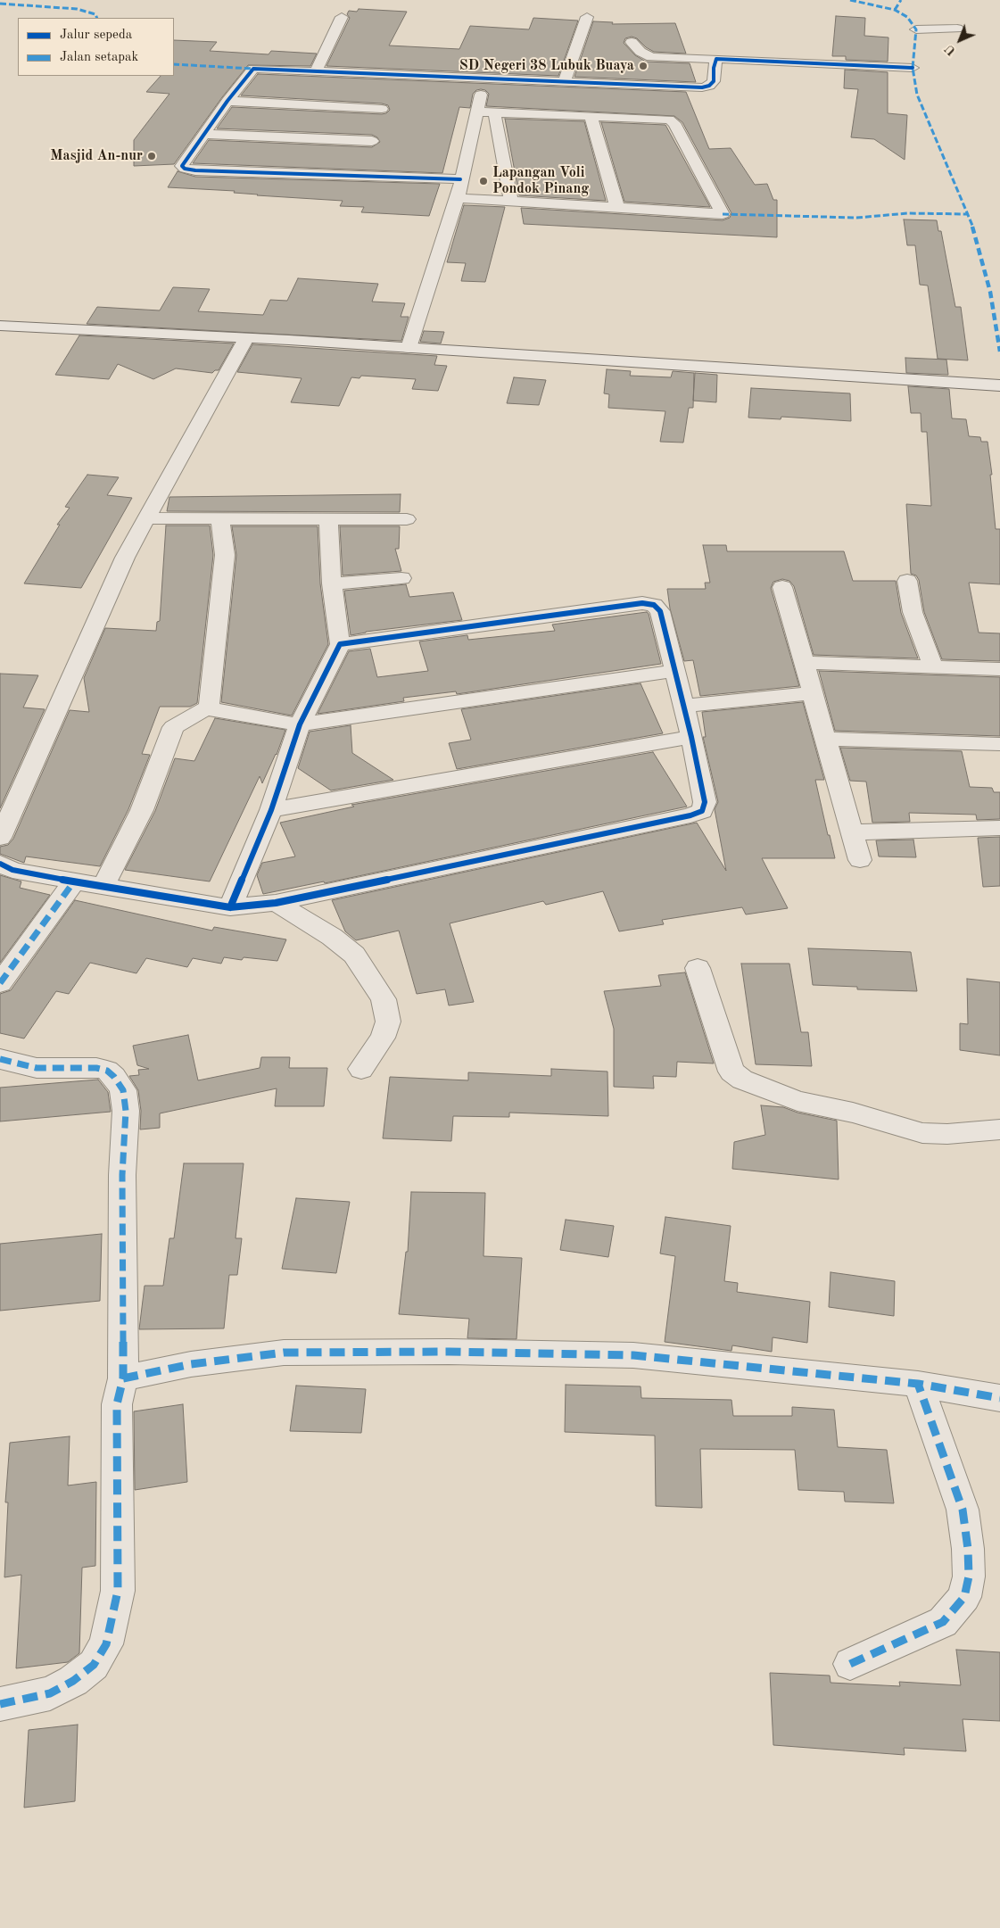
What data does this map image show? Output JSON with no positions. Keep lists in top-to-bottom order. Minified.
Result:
{"places":["SD Negeri 38 Lubuk Buaya","Masjid An-nur","Lapangan Voli Pondok Pinang"],"legend":["Jalur sepeda","Jalan setapak"],"north":"bottom left"}
